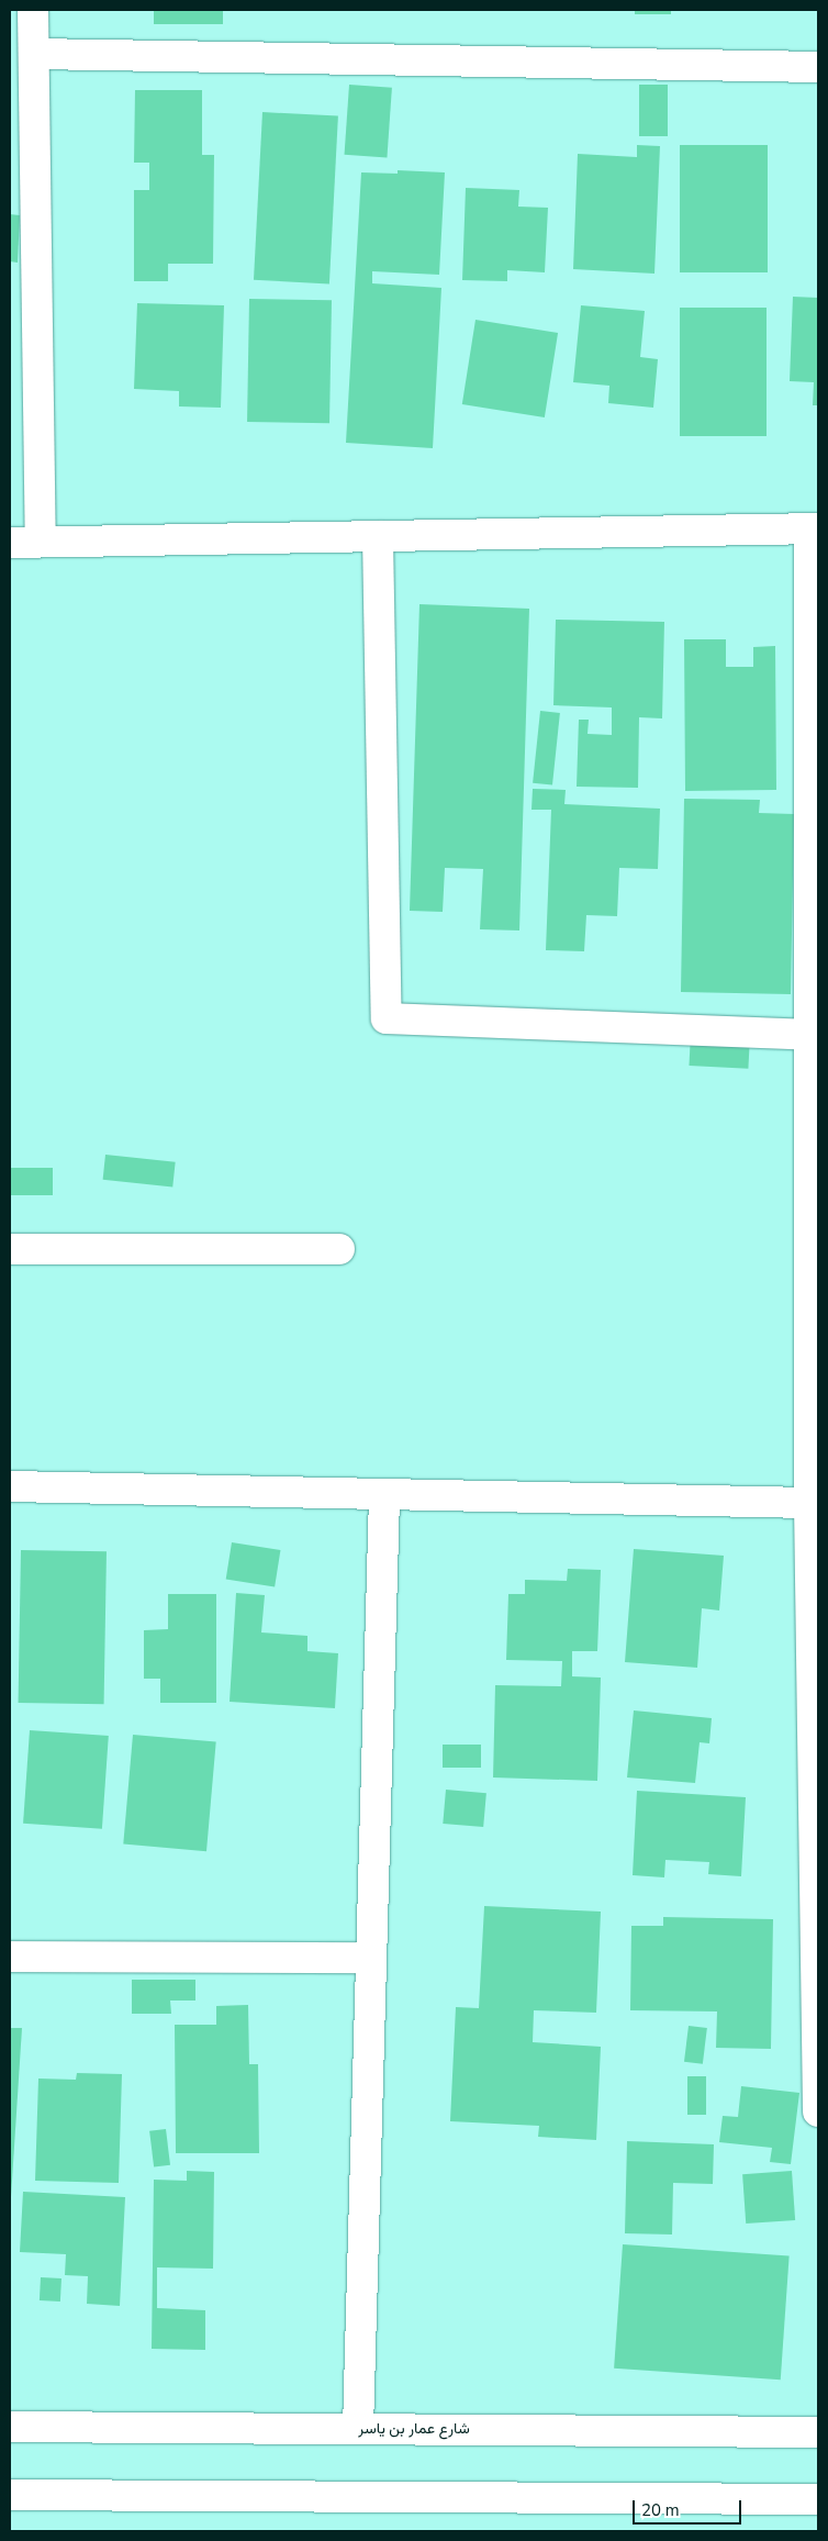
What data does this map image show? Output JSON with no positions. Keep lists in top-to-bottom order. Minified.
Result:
{"streets":{"street":["شارع عمار بن ياسر"]},"scale_bar":"20 m"}
